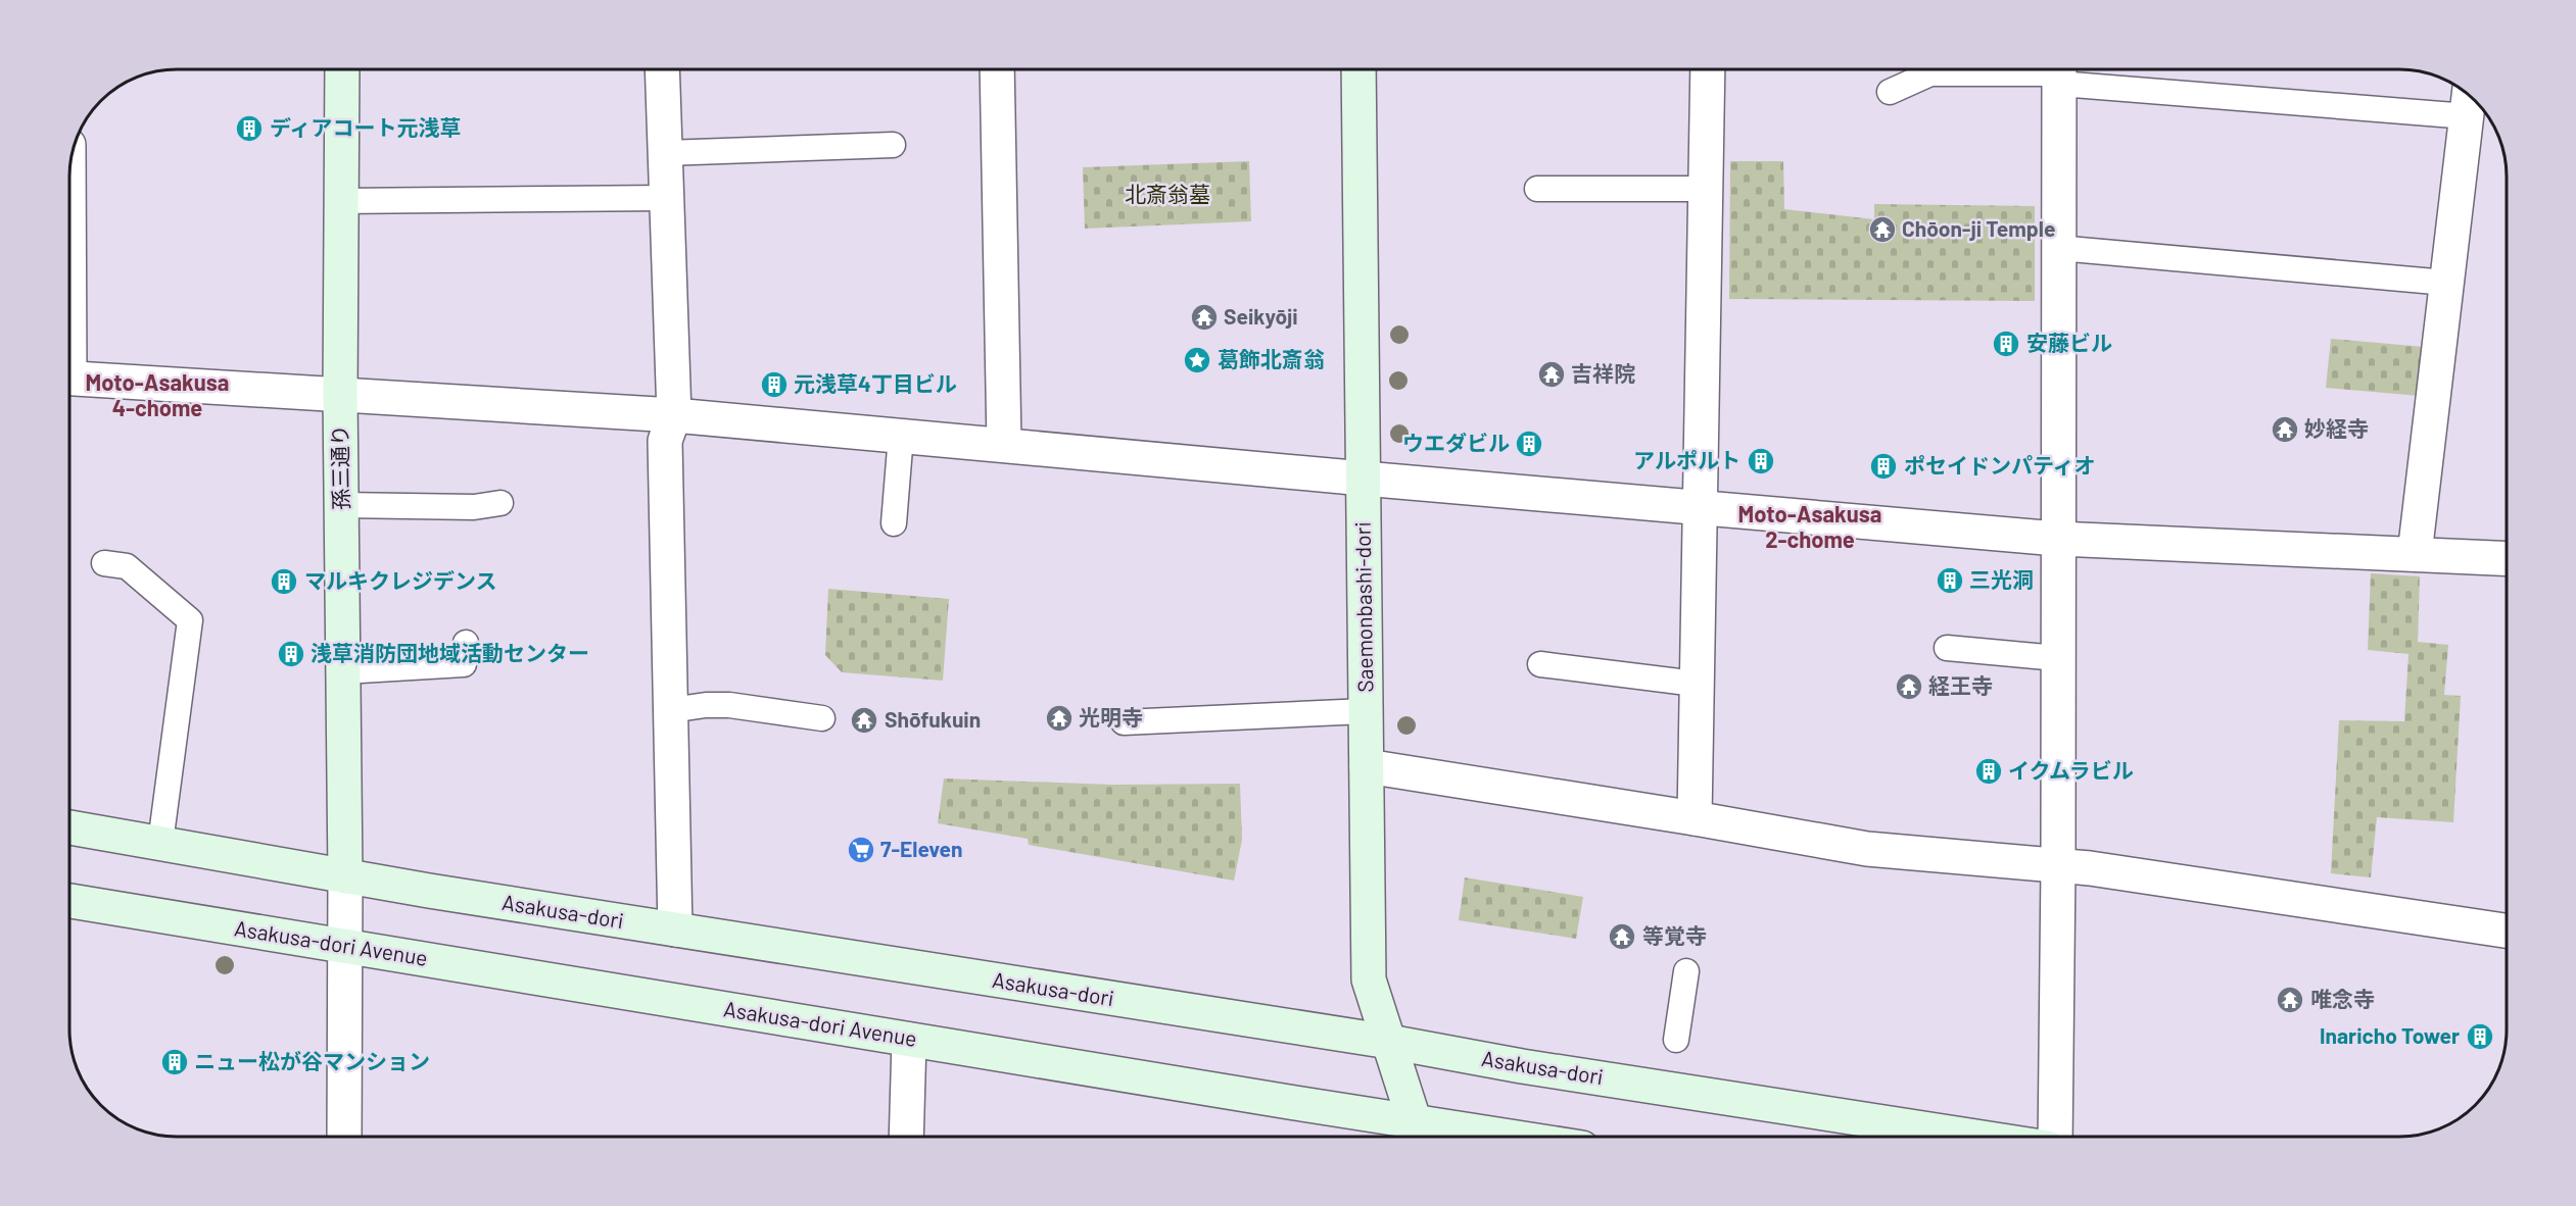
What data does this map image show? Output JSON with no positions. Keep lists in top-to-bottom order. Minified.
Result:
{"streets":{"main road":["孫三通り","Saemonbashi-dori","Asakusa-dori","Asakusa-dori Avenue"]},"crossings":[["孫三通り","Asakusa-dori"],["Saemonbashi-dori","Asakusa-dori"],["Saemonbashi-dori","Asakusa-dori Avenue"]],"districts":["Moto-Asakusa 4-chome","Moto-Asakusa 2-chome"],"parks":["北斎翁墓"],"places":{"building":["ディアコート元浅草","安藤ビル","元浅草4丁目ビル","ウエダビル","アルポルト","ポセイドンパティオ","三光洞","マルキクレジデンス","浅草消防団地域活動センター","イクムラビル","Inaricho Tower","ニュー松が谷マンション"],"temple":["Chōon-ji Temple","Seikyōji","吉祥院","妙経寺","経王寺","光明寺","Shōfukuin","等覚寺","唯念寺"],"place":["葛飾北斎翁"],"supermarket":["7-Eleven"]}}
